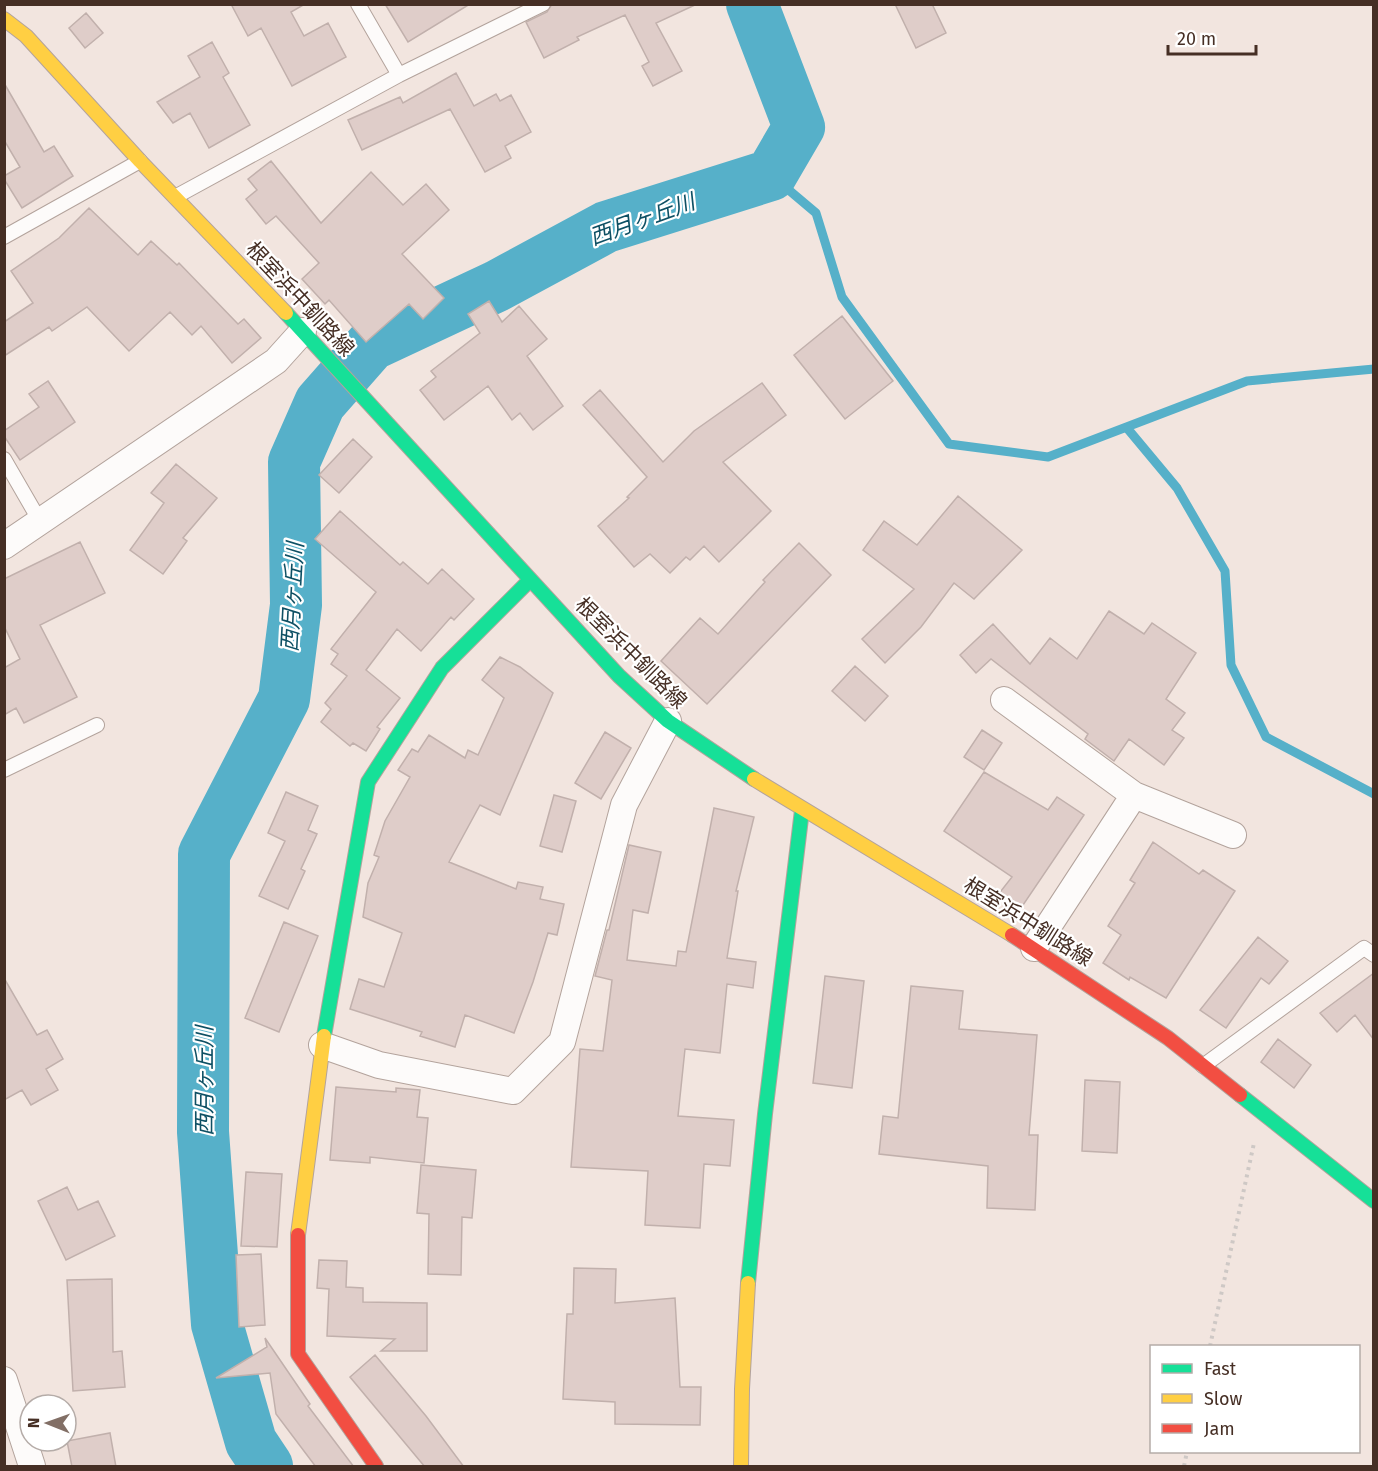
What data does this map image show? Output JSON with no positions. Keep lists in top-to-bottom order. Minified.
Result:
{"streets":{"main road":["根室浜中釧路線"]},"water":["西月ヶ丘川"],"legend":["Fast","Slow","Jam"],"scale_bar":"20 m","north":"left"}
